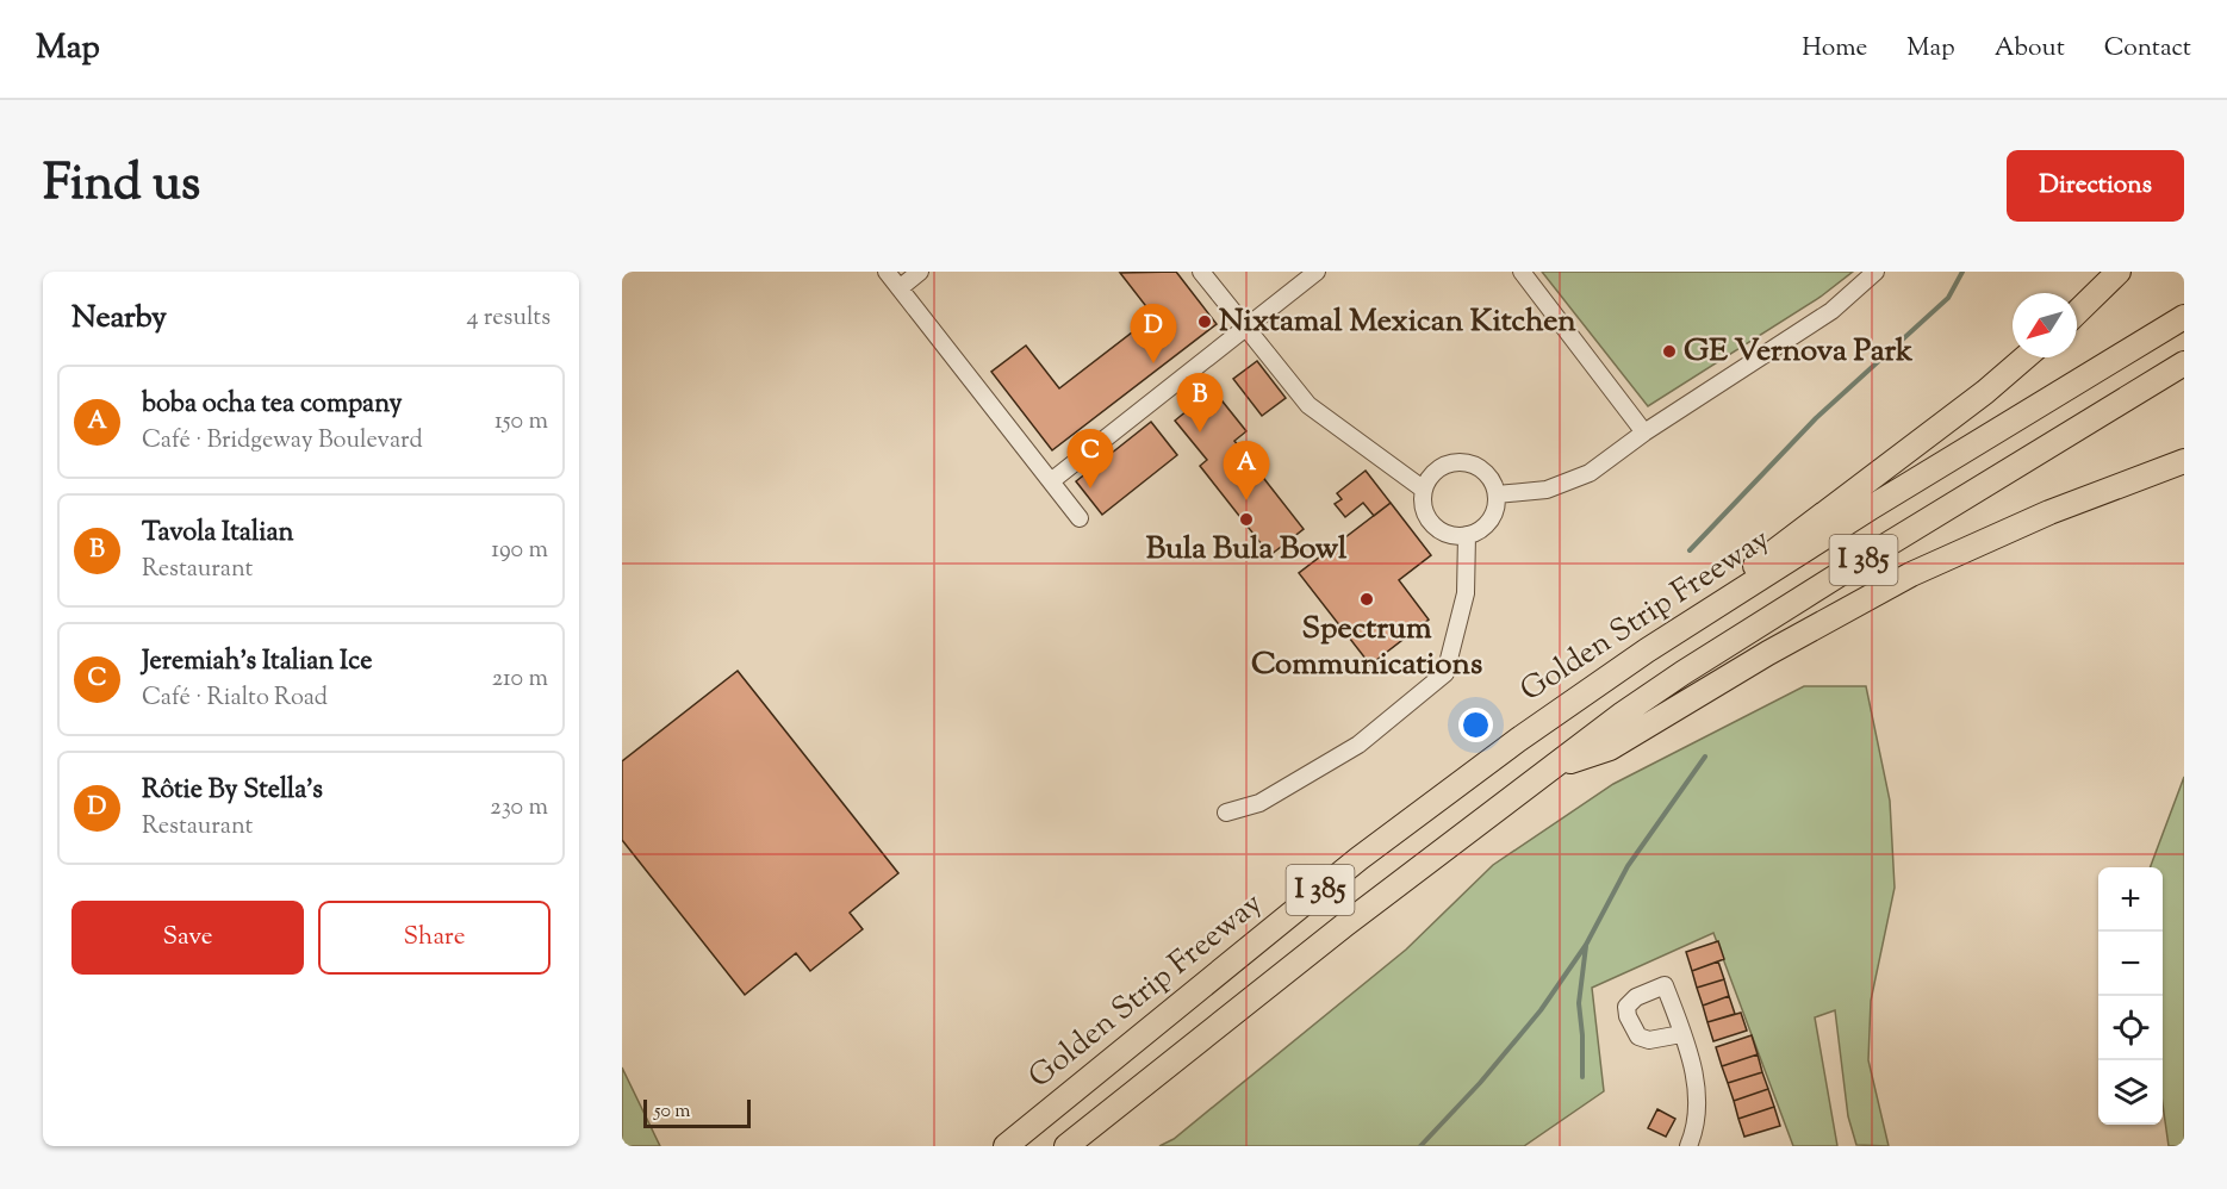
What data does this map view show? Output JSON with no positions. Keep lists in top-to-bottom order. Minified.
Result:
{"streets":{"highway":["I 385","Golden Strip Freeway"]},"places":["Nixtamal Mexican Kitchen","GE Vernova Park","Bula Bula Bowl","Spectrum Communications"],"scale_bar":"50 m","north":"bottom left","page":{"header":"Map","nav":["Home","Map","About","Contact"],"title":"Find us","buttons":["Directions",["Save","Share"]],"heading":["Nearby","4 results"],"pins":["D","B","C","A"],"list":[{"mark":"A","name":"boba ocha tea company","note":"Café · Bridgeway Boulevard","value":"150 m"},{"mark":"B","name":"Tavola Italian","note":"Restaurant","value":"190 m"},{"mark":"C","name":"Jeremiah’s Italian Ice","note":"Café · Rialto Road","value":"210 m"},{"mark":"D","name":"Rôtie By Stella's","note":"Restaurant","value":"230 m"}],"map_buttons":["+","−"],"scale":"50 m"}}
